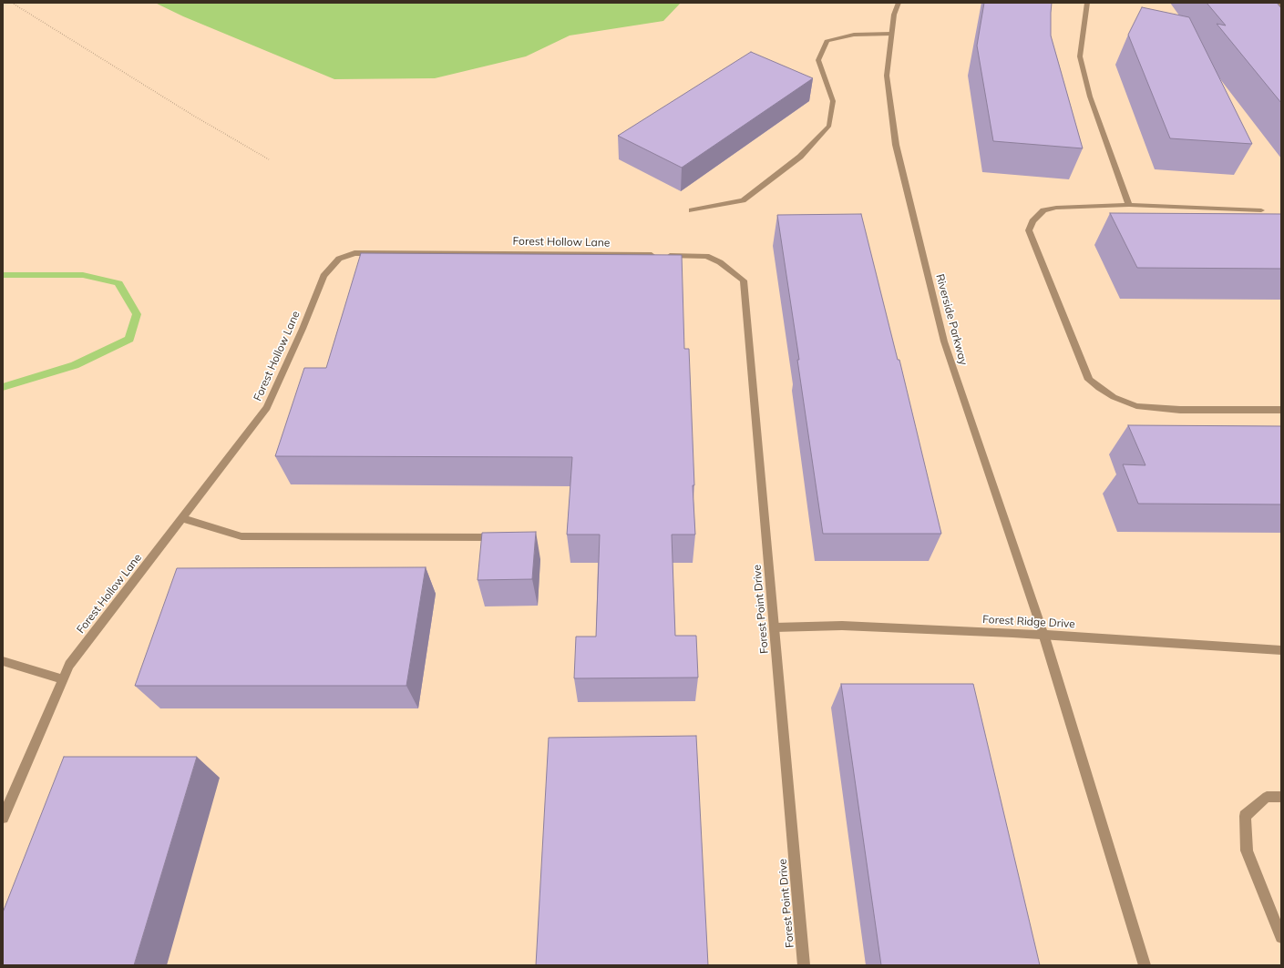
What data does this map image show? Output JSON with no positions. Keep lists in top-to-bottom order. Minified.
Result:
{"streets":{"street":["Forest Hollow Lane","Riverside Parkway","Forest Point Drive","Forest Ridge Drive"]},"crossings":[["Forest Hollow Lane","Forest Point Drive"],["Riverside Parkway","Forest Ridge Drive"],["Forest Point Drive","Forest Ridge Drive"]]}
